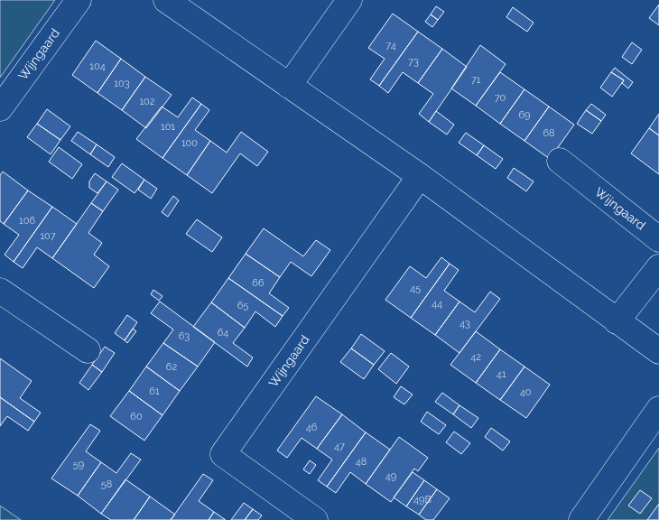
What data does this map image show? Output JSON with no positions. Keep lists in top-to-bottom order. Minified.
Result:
{"streets":{"street":["Wijngaard"]},"house_numbers":["74","73","104","71","103","70","102","69","101","68","100","106","107","66","45","44","65","43","64","63","42","62","41","61","40","60","46","47","48","59","49","58","49B"]}
